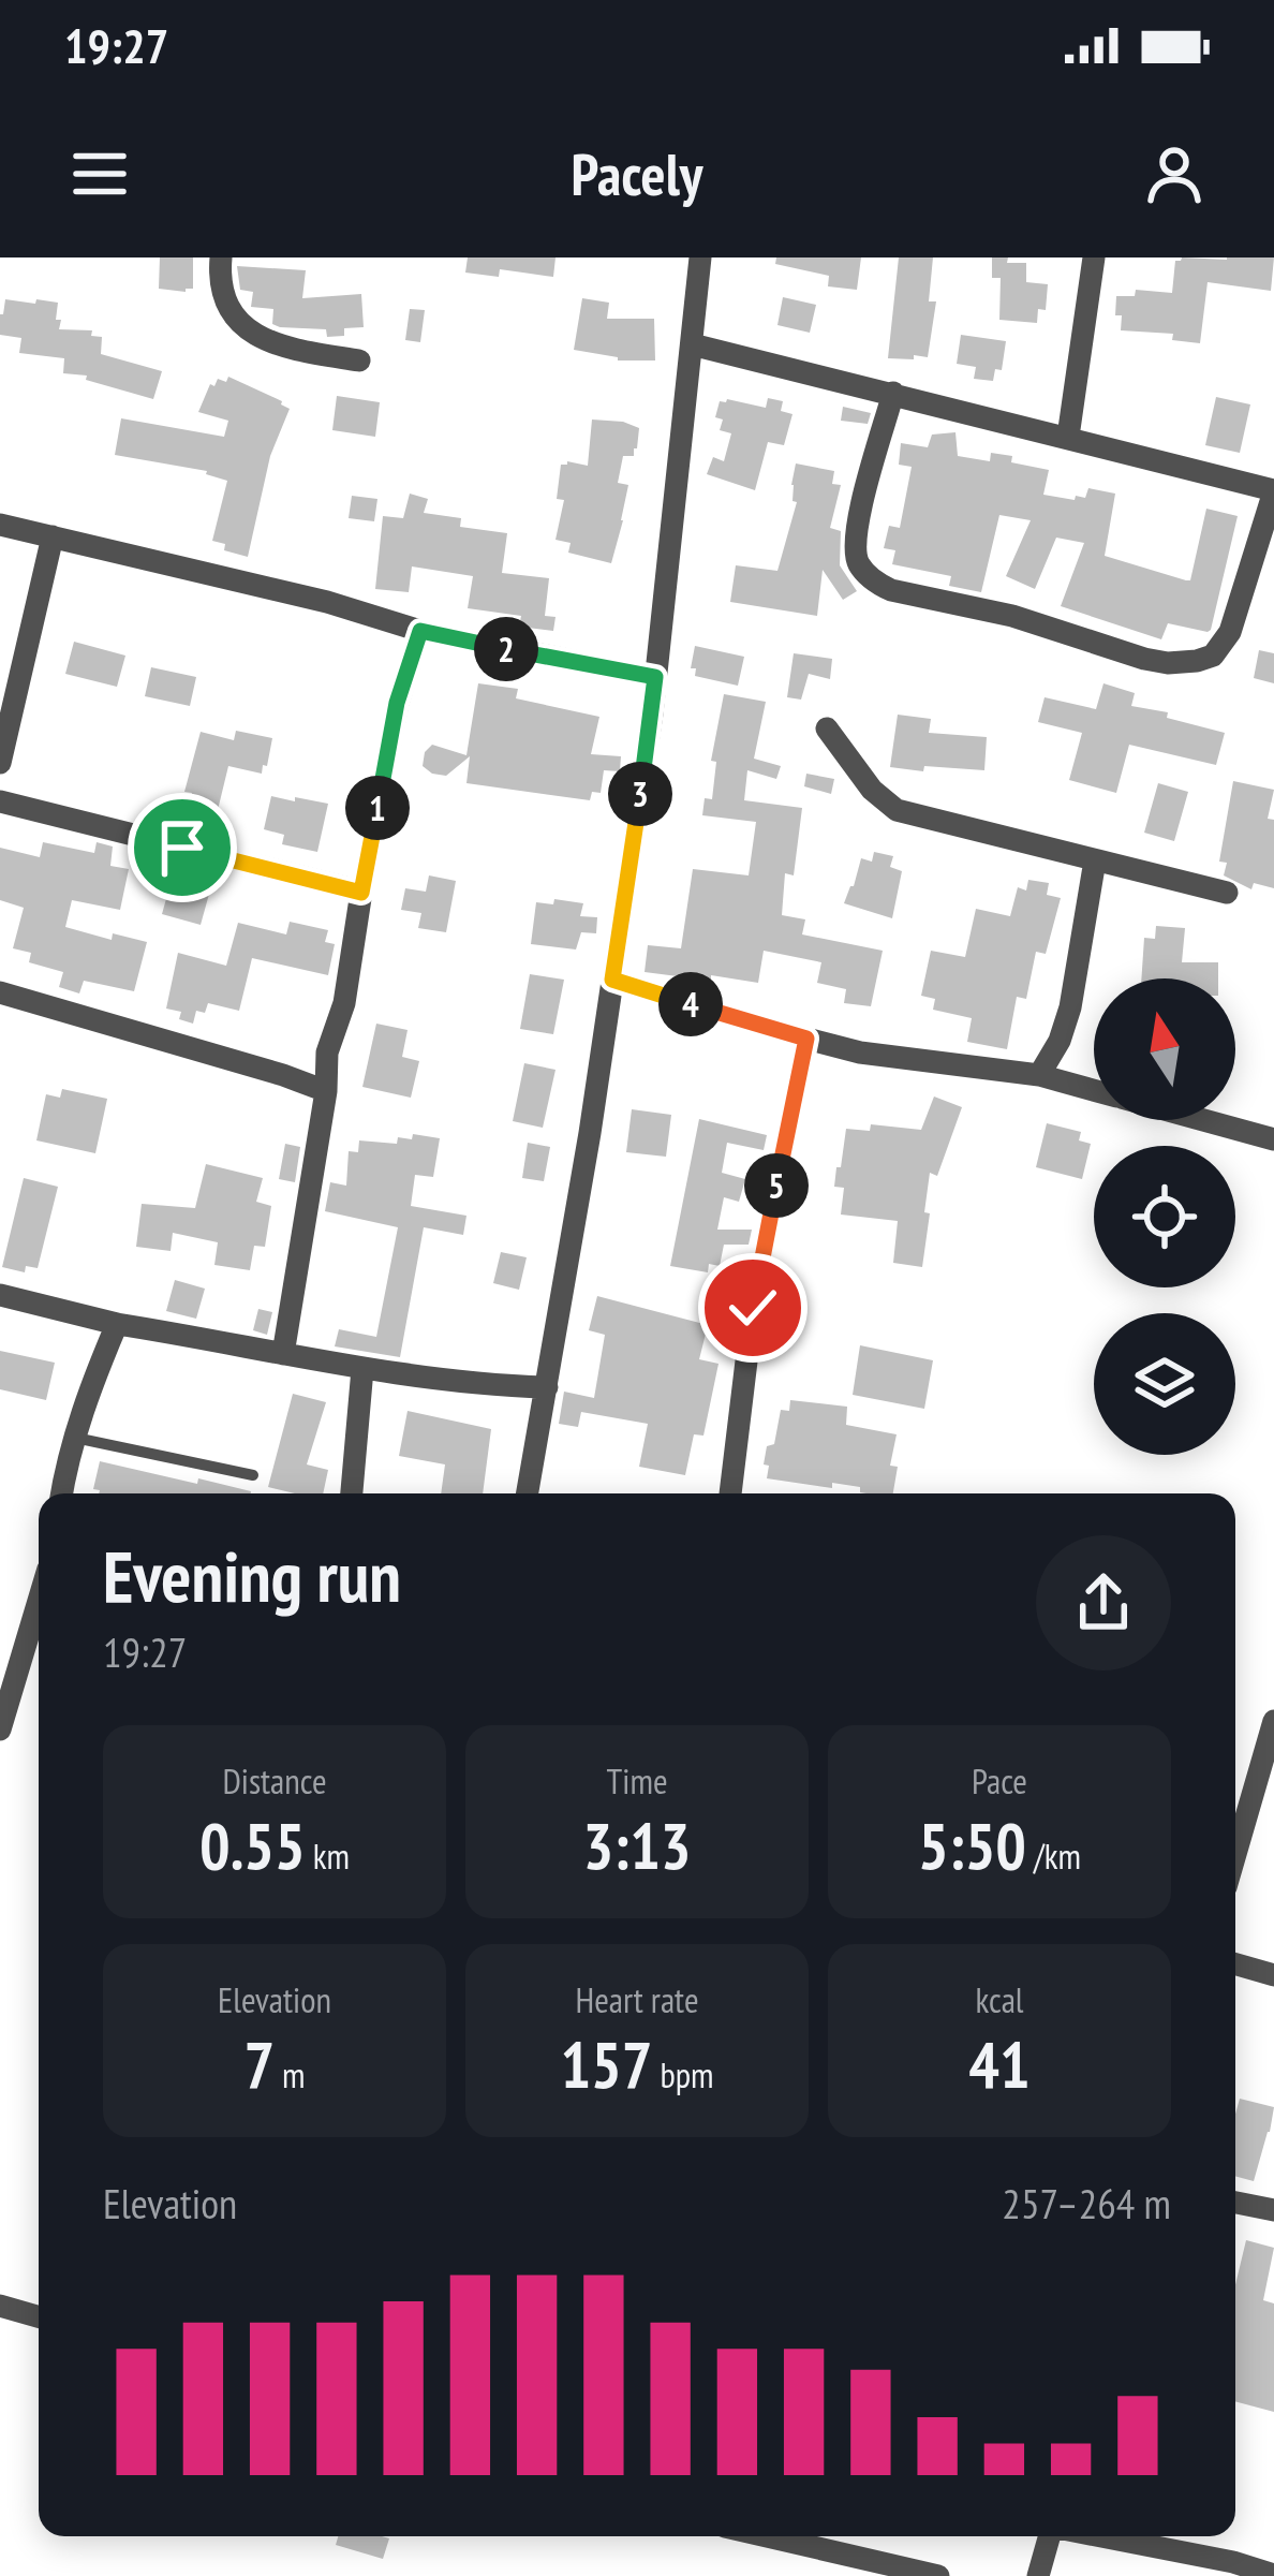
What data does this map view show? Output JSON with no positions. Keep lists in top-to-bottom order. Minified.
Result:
{"north":"top","page":{"status":"19:27","header":"Pacely","pins":["2","3","1","4","5"],"heading":["Evening run","19:27"],"stats":[["Distance","0.55 km"],["Time","3:13"],["Pace","5:50 /km"],["Elevation","7 m"],["Heart rate","157 bpm"],["kcal","41"]],"chart":["Elevation","257–264 m"]}}
